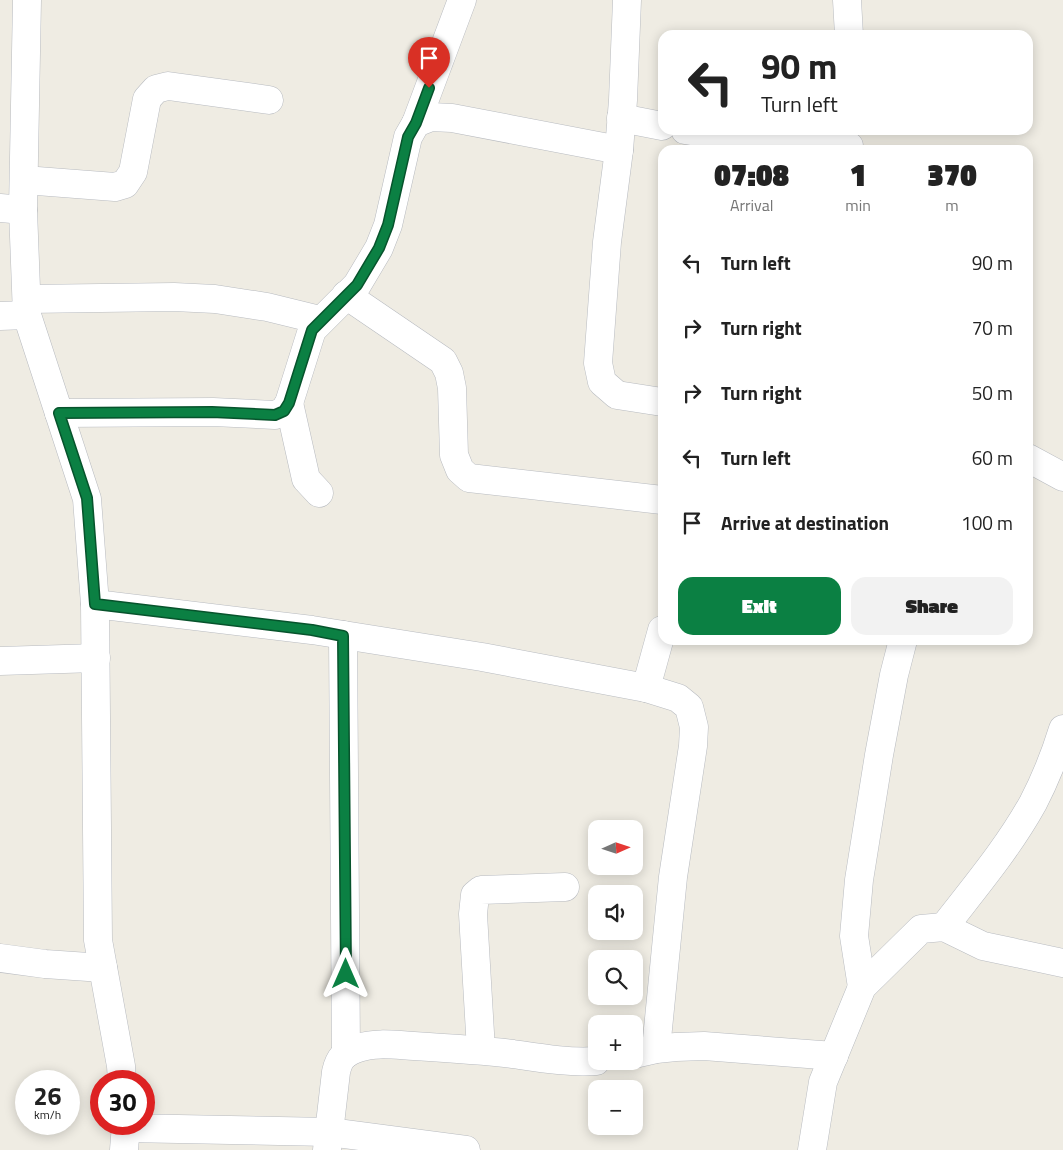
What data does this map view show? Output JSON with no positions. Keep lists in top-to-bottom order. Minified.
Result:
{"north":"right","page":{"turn":["90 m","Turn left"],"eta":["07:08","Arrival","1","min","370","m"],"list":[{"name":"Turn left","value":"90 m"},{"name":"Turn right","value":"70 m"},{"name":"Turn right","value":"50 m"},{"name":"Turn left","value":"60 m"},{"name":"Arrive at destination","value":"100 m"}],"buttons":["Exit","Share"],"map_buttons":["+","−"],"speed":"26 km/h","limit":"30"}}
